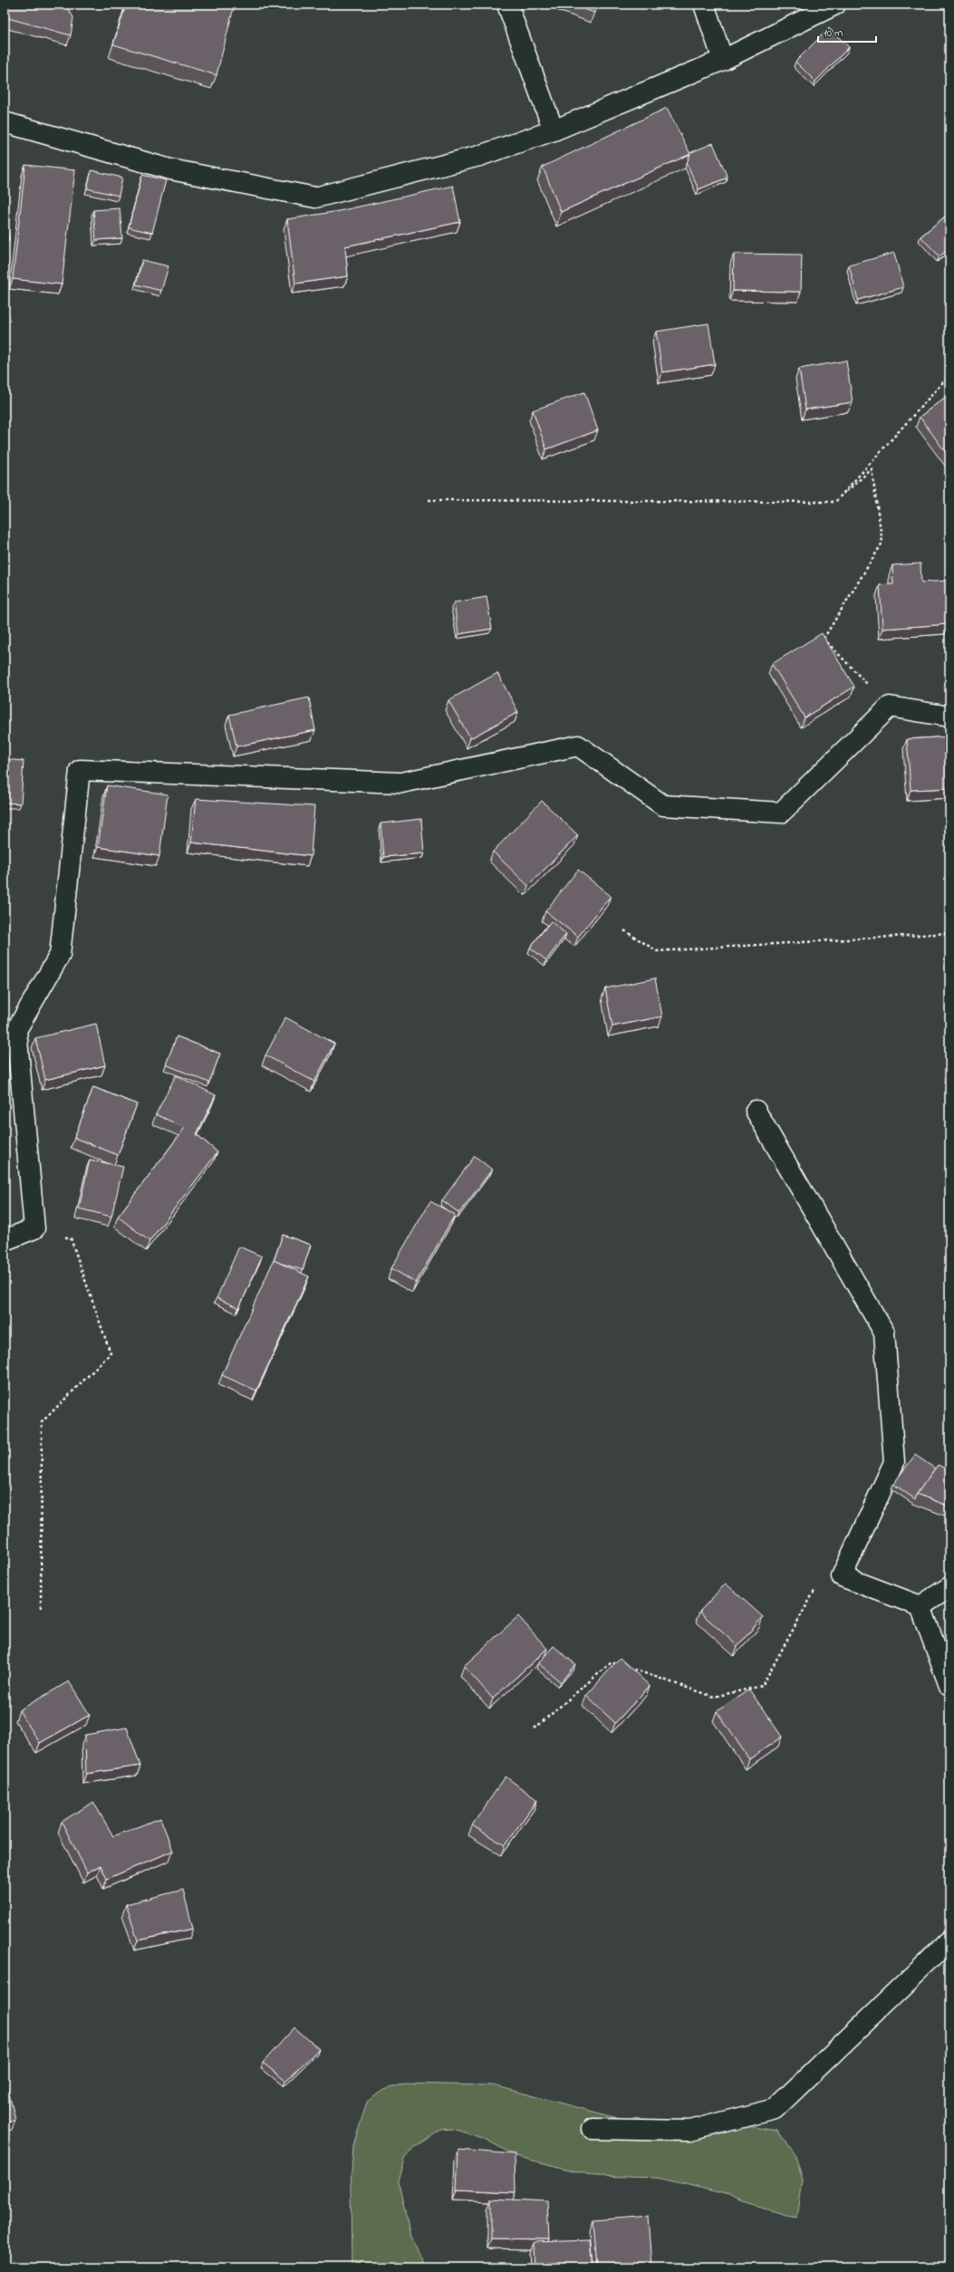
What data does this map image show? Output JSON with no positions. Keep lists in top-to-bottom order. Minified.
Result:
{"scale_bar":"10 m"}
